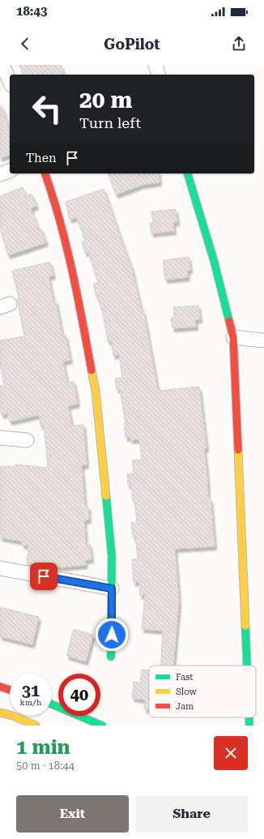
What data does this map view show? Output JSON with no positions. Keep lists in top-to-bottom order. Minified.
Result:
{"legend":["Fast","Slow","Jam"],"page":{"status":"18:43","header":"GoPilot","turn":["20 m","Turn left"],"then":"Then","speed":"31 km/h","limit":"40","heading":["1 min","50 m · 18:44"],"buttons":["Exit","Share"]}}
